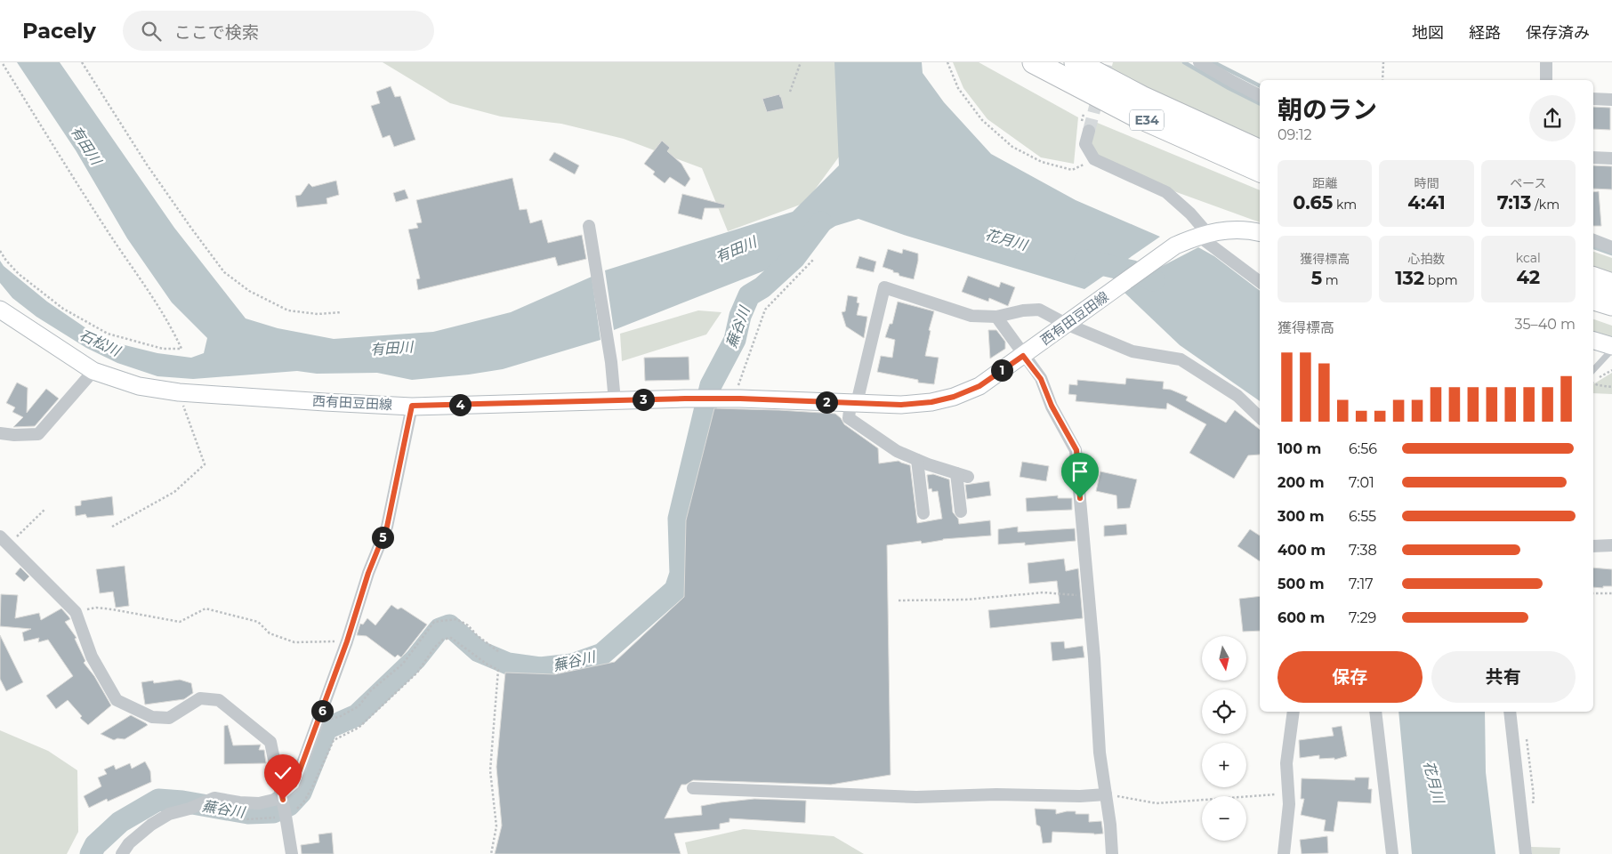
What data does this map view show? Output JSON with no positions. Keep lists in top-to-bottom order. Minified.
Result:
{"streets":{"highway":["E34"],"main road":["西有田豆田線"]},"water":["有田川","花月川","蕪谷川","石松川"],"north":"bottom","page":{"header":"Pacely","search":"ここで検索","nav":["地図","経路","保存済み"],"heading":["朝のラン","09:12"],"stats":[["距離","0.65 km"],["時間","4:41"],["ペース","7:13 /km"],["獲得標高","5 m"],["心拍数","132 bpm"],["kcal","42"]],"chart":["獲得標高","35–40 m"],"pins":["1","3","2","4","5","6"],"list":[{"name":"100 m","note":"6:56"},{"name":"200 m","note":"7:01"},{"name":"300 m","note":"6:55"},{"name":"400 m","note":"7:38"},{"name":"500 m","note":"7:17"},{"name":"600 m","note":"7:29"}],"map_buttons":["+","−"],"buttons":["保存","共有"]}}
